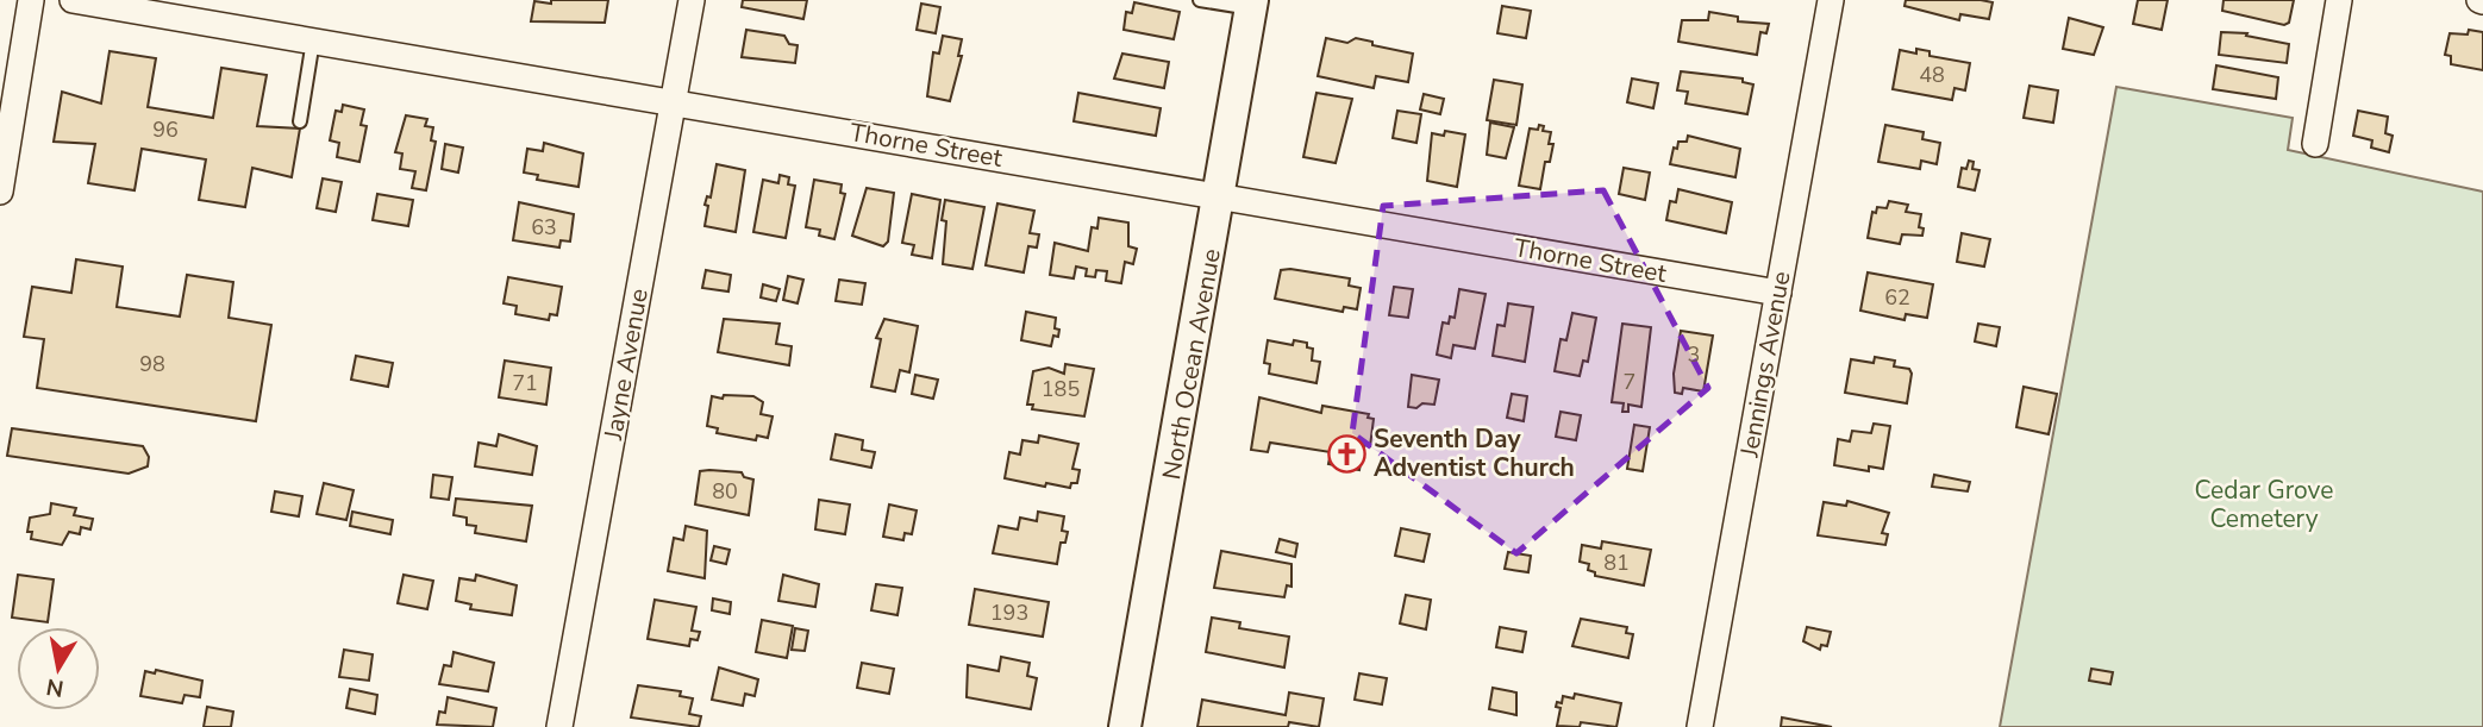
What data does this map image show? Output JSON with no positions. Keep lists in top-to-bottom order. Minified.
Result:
{"streets":{"street":["Thorne Street","Jayne Avenue","North Ocean Avenue","Jennings Avenue"]},"crossings":[["Thorne Street","Jayne Avenue"],["Thorne Street","North Ocean Avenue"],["Thorne Street","Jennings Avenue"]],"parks":["Cedar Grove Cemetery"],"places":{"church":["Seventh Day Adventist Church"]},"house_numbers":["48","96","63","62","3","98","7","71","185","80","81","193"],"north":"bottom"}
